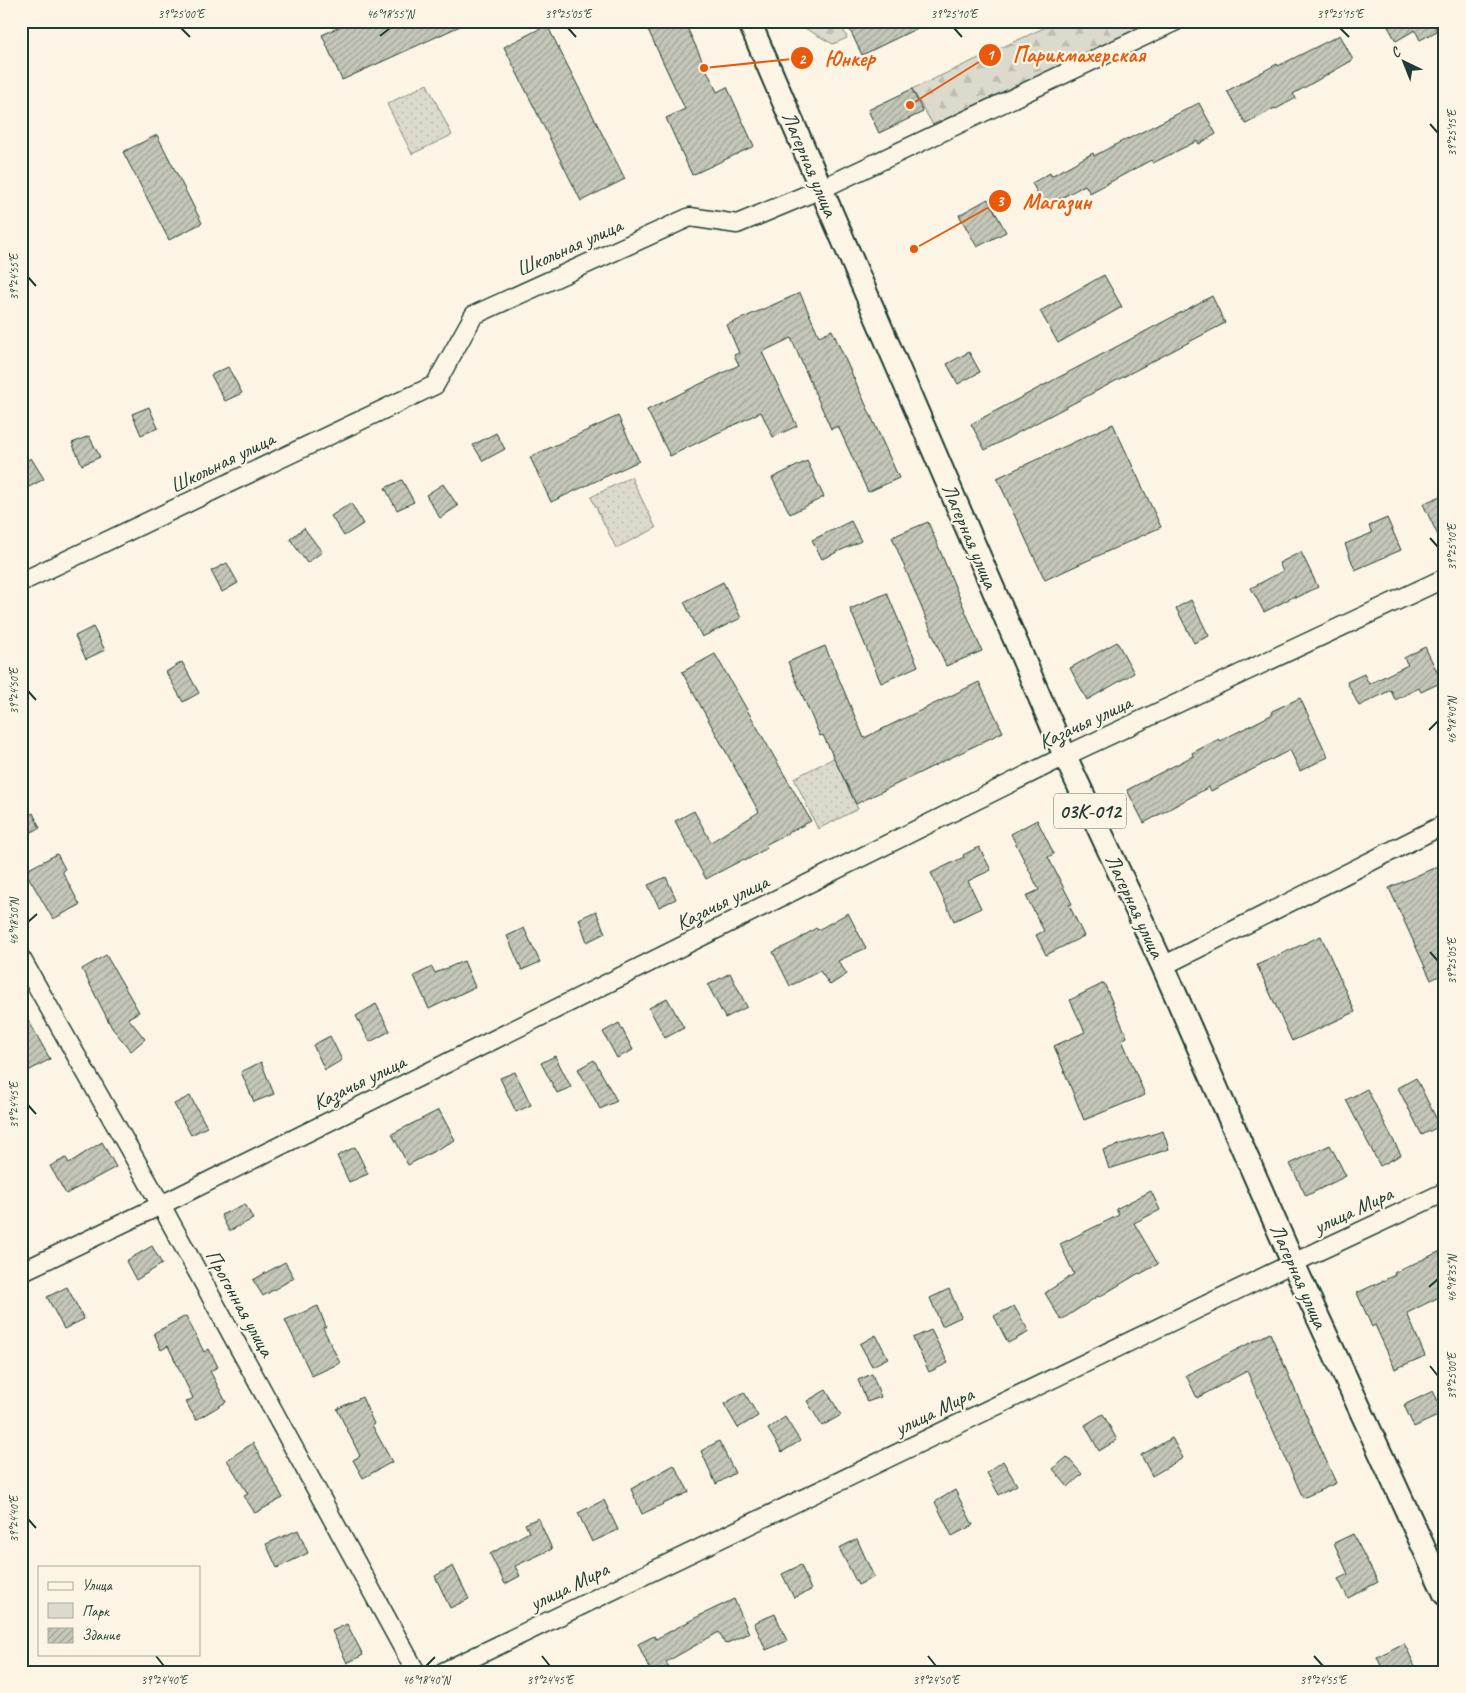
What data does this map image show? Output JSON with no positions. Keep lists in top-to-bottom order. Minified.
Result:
{"streets":{"main road":["Лагерная улица","03К-012"],"street":["Школьная улица","Казачья улица","улица Мира","Прогонная улица"]},"crossings":[["Лагерная улица","Школьная улица"],["Лагерная улица","Казачья улица"],["Лагерная улица","улица Мира"],["Казачья улица","Прогонная улица"]],"places":["Юнкер","Парикмахерская","Магазин"],"legend":["Улица","Парк","Здание"],"north":"top left","coordinates":["39°25'00\"E","46°18'55\"N","39°25'05\"E","39°25'10\"E","39°25'15\"E","39°24'55\"E","39°24'50\"E","46°18'40\"N","46°18'50\"N","39°24'45\"E","46°18'35\"N","39°24'40\"E"]}
